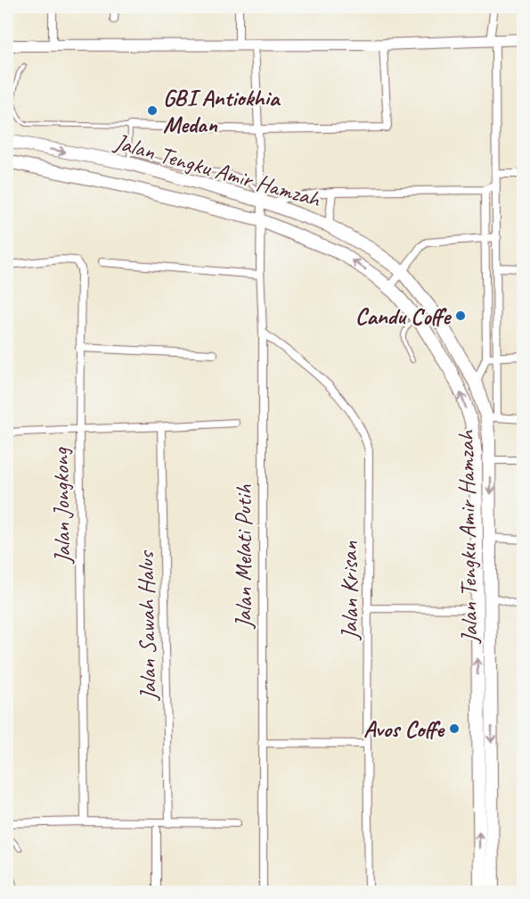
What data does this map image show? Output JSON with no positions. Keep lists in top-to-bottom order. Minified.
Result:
{"streets":{"main road":["Jalan Tengku Amir Hamzah"],"street":["Jalan Jongkong","Jalan Melati Putih","Jalan Krisan","Jalan Sawah Halus"]},"crossings":[["Jalan Tengku Amir Hamzah","Jalan Melati Putih"],["Jalan Melati Putih","Jalan Krisan"]],"places":["GBI Antiokhia Medan","Candu Coffe","Avos Coffe"]}
